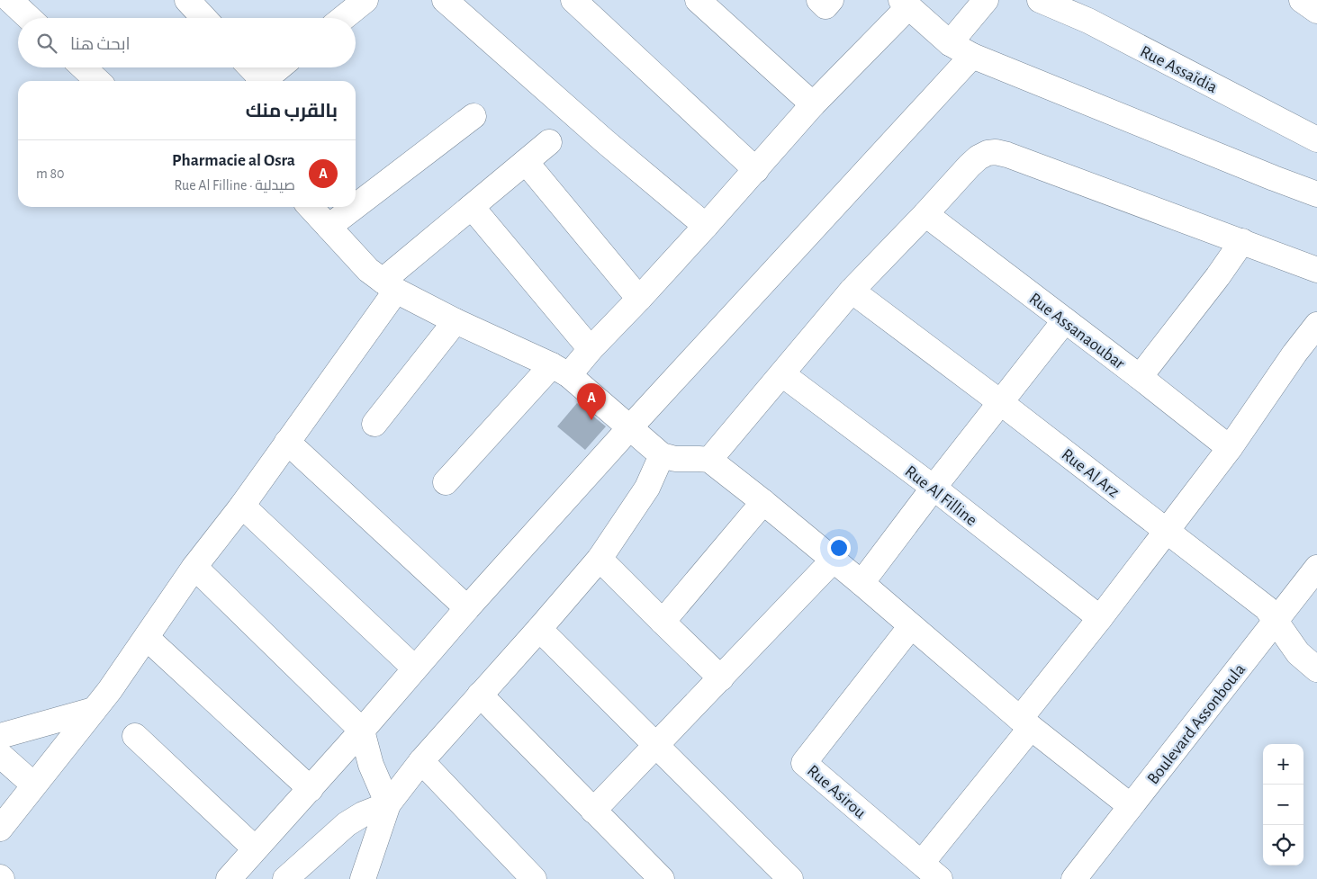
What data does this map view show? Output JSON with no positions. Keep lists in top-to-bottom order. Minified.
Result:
{"streets":{"street":["Rue Assaïdia","Rue Assanaoubar","Rue Al Arz","Rue Al Filline","Boulevard Assonboula","Rue Asirou"]},"crossings":[["Rue Al Arz","Boulevard Assonboula"]],"page":{"search":"ابحث هنا","heading":"بالقرب منك","list":[{"mark":"A","name":"Pharmacie al Osra","note":"صيدلية · Rue Al Filline","value":"80 m"}],"pins":"A","map_buttons":["+","−"]}}
